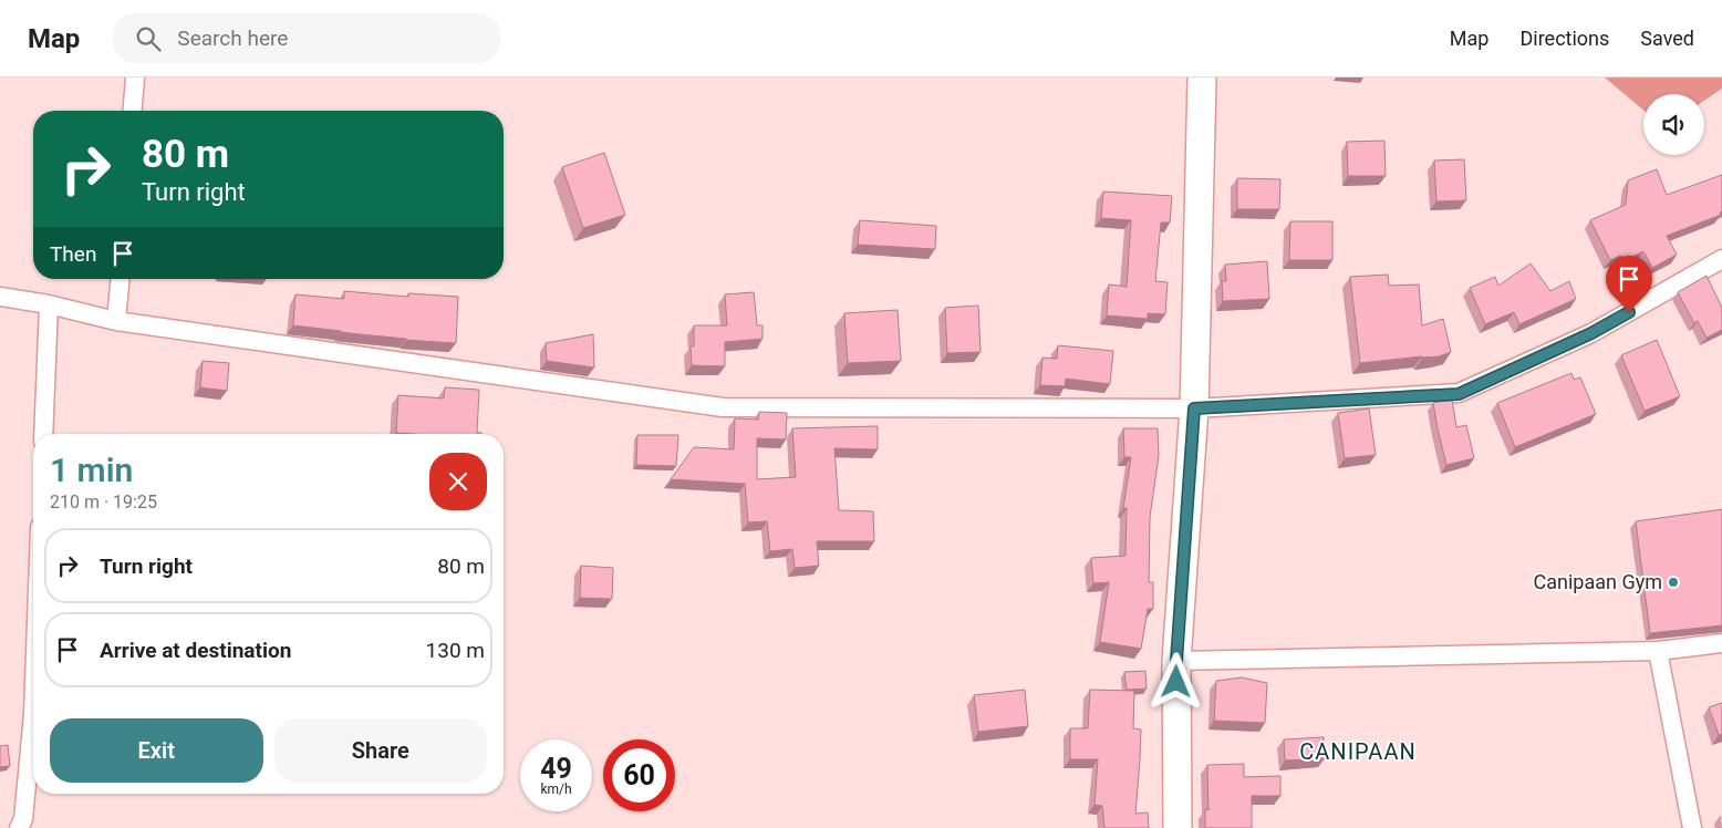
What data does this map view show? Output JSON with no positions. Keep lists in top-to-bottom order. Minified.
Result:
{"districts":["CANIPAAN"],"places":["Canipaan Gym"],"page":{"header":"Map","search":"Search here","nav":["Map","Directions","Saved"],"turn":["80 m","Turn right"],"then":"Then","heading":["1 min","210 m · 19:25"],"list":[{"name":"Turn right","value":"80 m"},{"name":"Arrive at destination","value":"130 m"}],"buttons":["Exit","Share"],"speed":"49 km/h","limit":"60"}}
